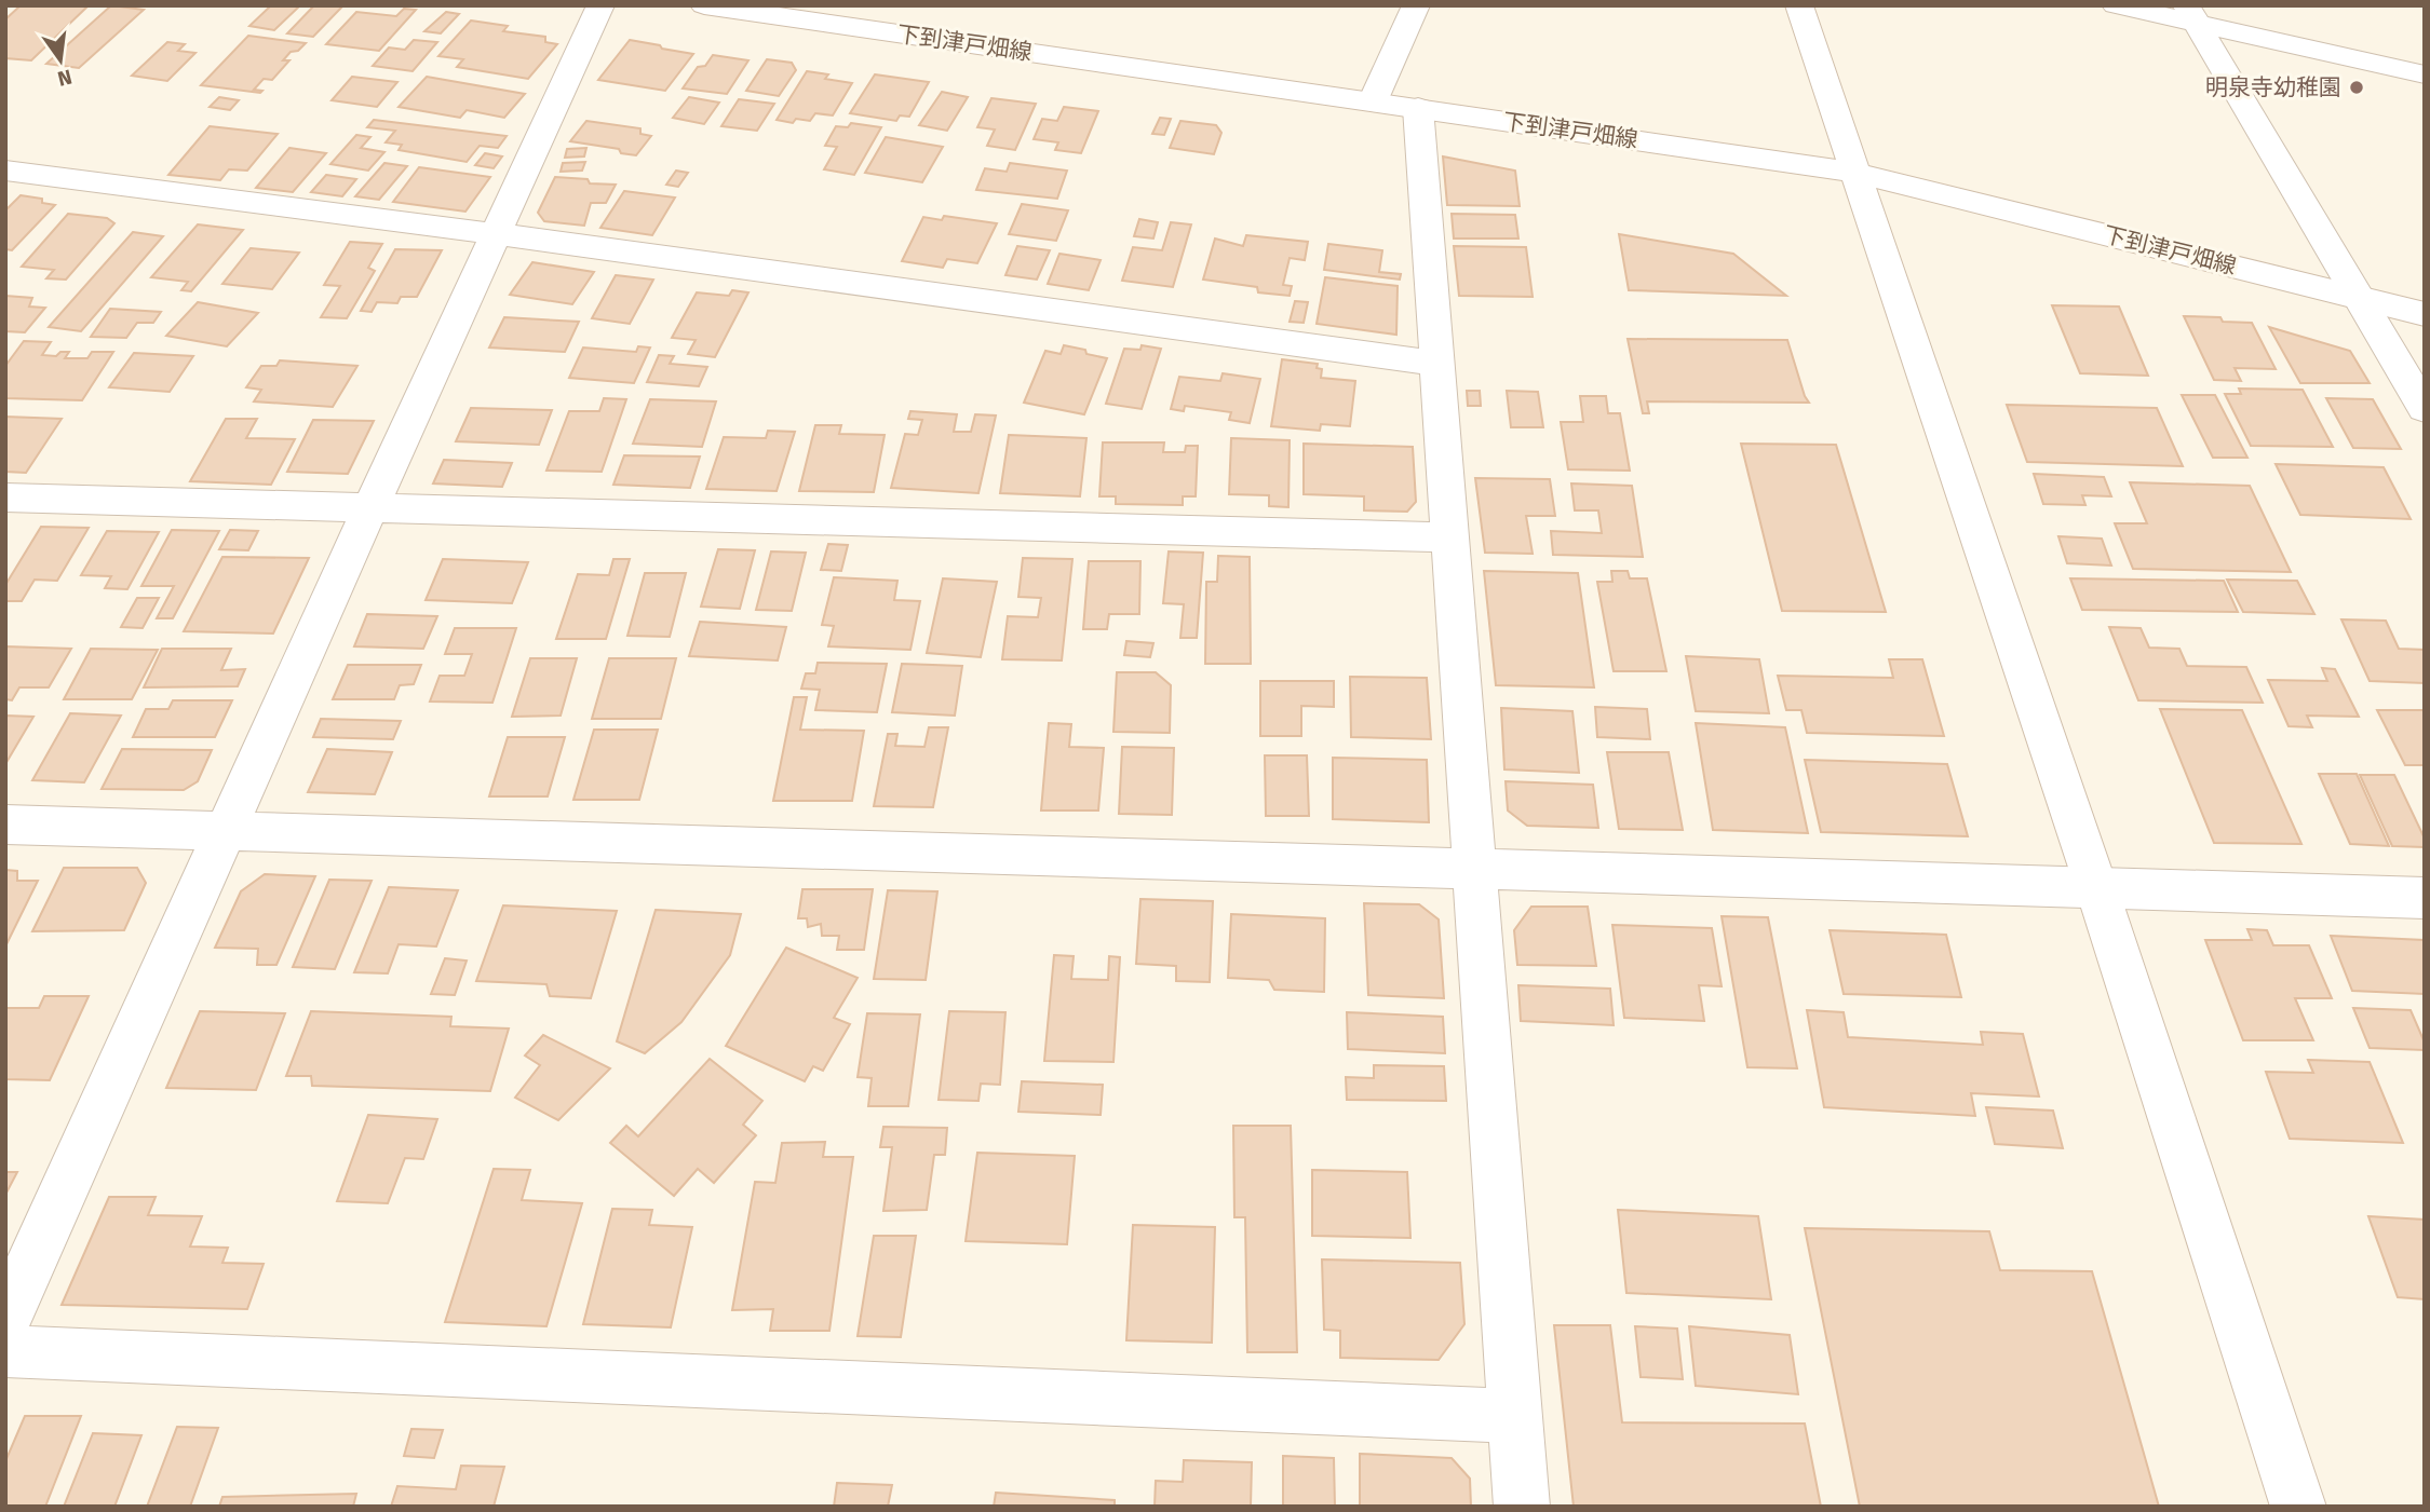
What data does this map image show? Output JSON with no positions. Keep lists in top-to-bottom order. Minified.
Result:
{"streets":{"street":["下到津戸畑線"]},"places":["明泉寺幼稚園"],"north":"bottom"}
